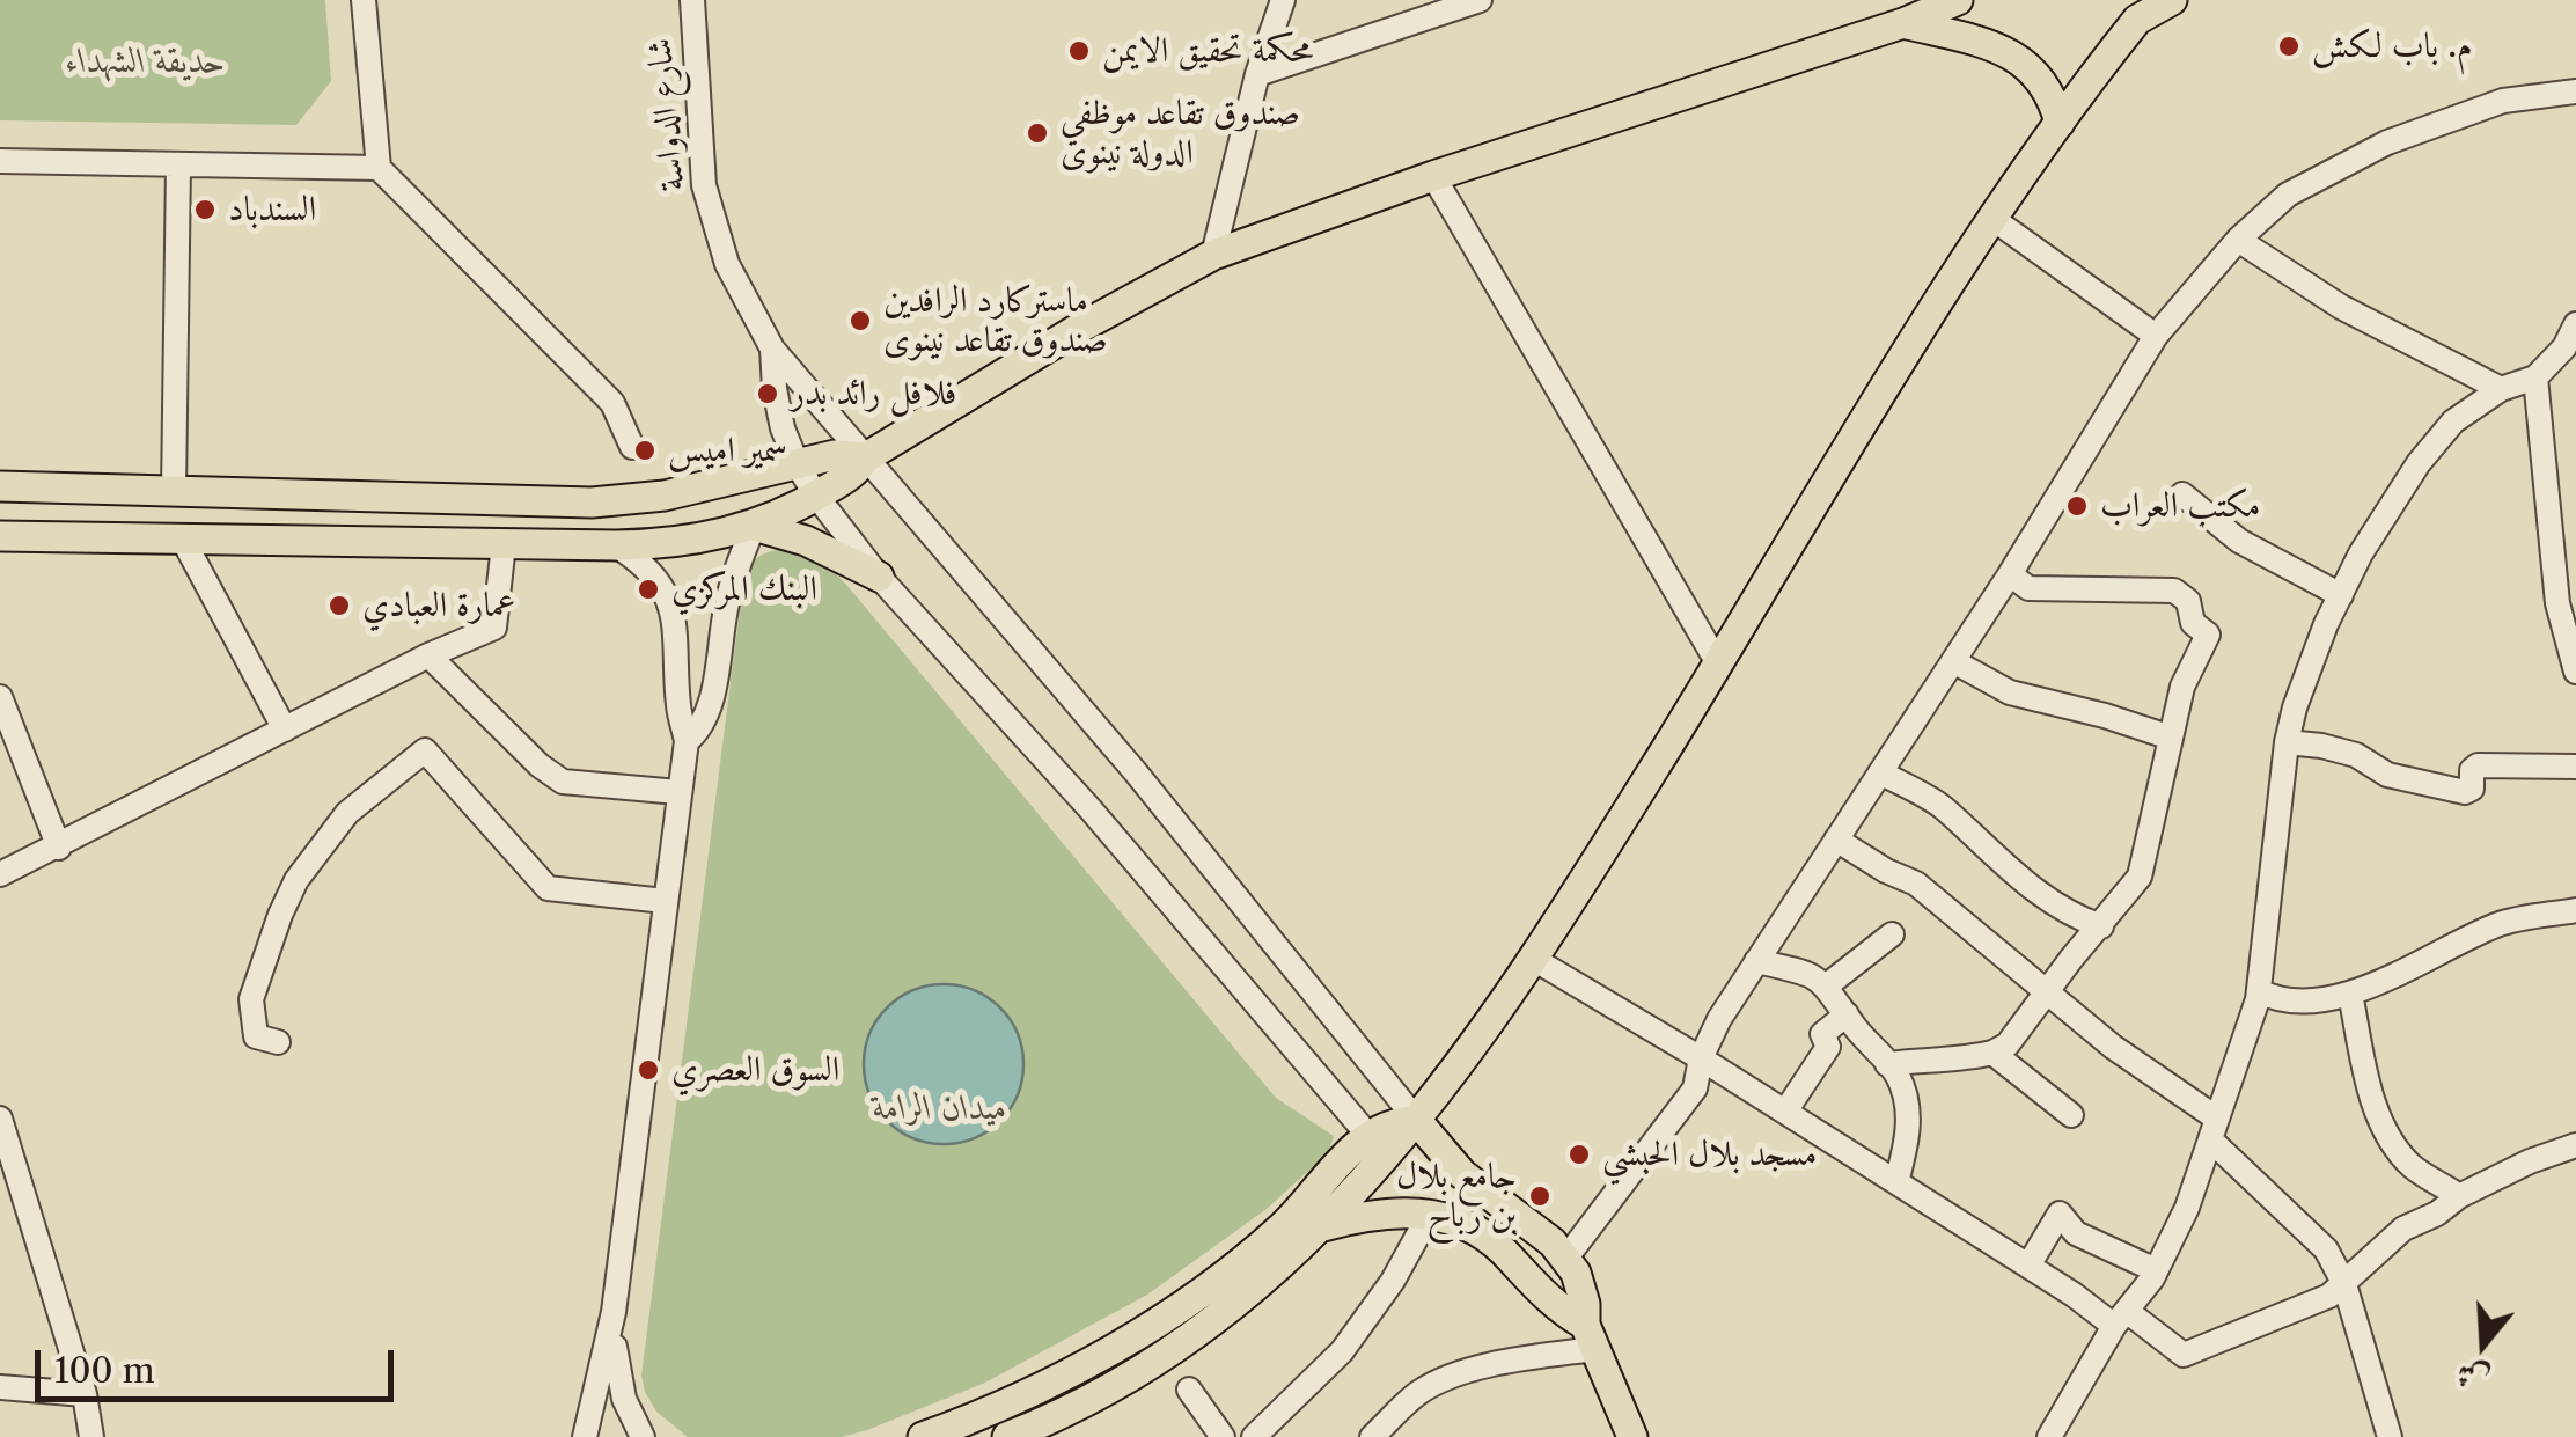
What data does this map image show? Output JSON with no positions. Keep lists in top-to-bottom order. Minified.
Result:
{"streets":{"street":["شارع الدواسة"]},"parks":["حديقة الشهداء","ميدان الرامة"],"places":["م. باب لكش","محكمة تحقيق الايمن","صندوق تقاعد موظفي الدولة نينوى","السندباد","ماستركارد الرافدين صندوق تقاعد نينوى","فلافل رائد بدر","سمير اميس","مكتب العراب","البنك المركزي","عمارة العبادي","السوق العصري","مسجد بلال الحبشي","جامع بلال بن رباح"],"scale_bar":"100 m","north":"bottom"}
